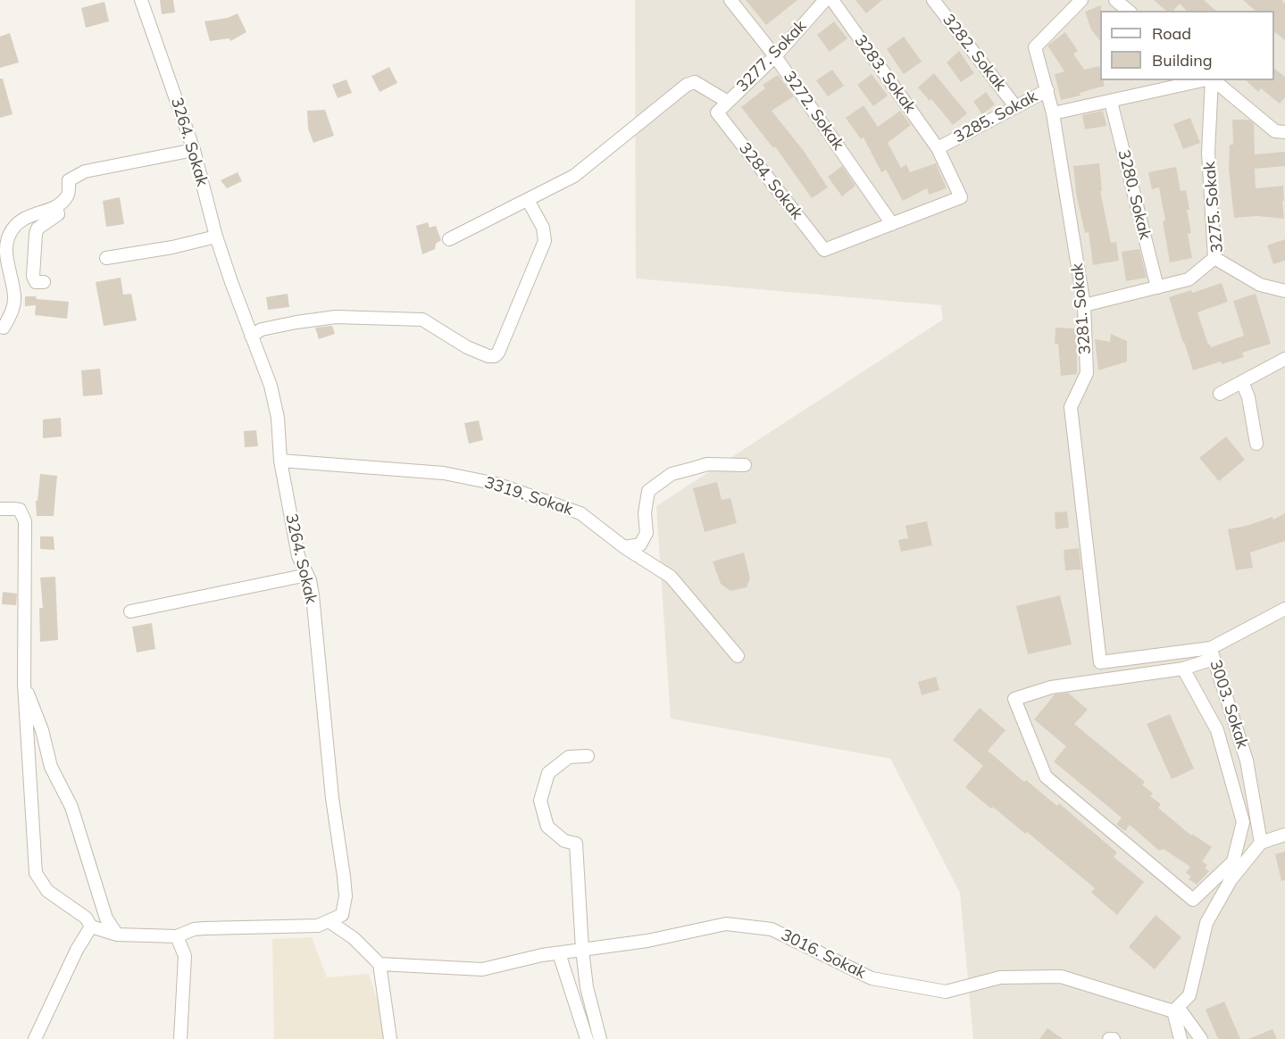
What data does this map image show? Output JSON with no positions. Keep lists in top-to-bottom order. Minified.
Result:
{"streets":{"street":["3282. Sokak","3277. Sokak","3283. Sokak","3272. Sokak","3285. Sokak","3264. Sokak","3284. Sokak","3280. Sokak","3275. Sokak","3281. Sokak","3319. Sokak","3003. Sokak","3016. Sokak"]},"crossings":[["3282. Sokak","3285. Sokak"],["3277. Sokak","3272. Sokak"],["3277. Sokak","3284. Sokak"],["3283. Sokak","3285. Sokak"],["3272. Sokak","3285. Sokak"],["3285. Sokak","3284. Sokak"],["3285. Sokak","3281. Sokak"],["3264. Sokak","3319. Sokak"],["3281. Sokak","3003. Sokak"]],"legend":["Road","Building"]}
